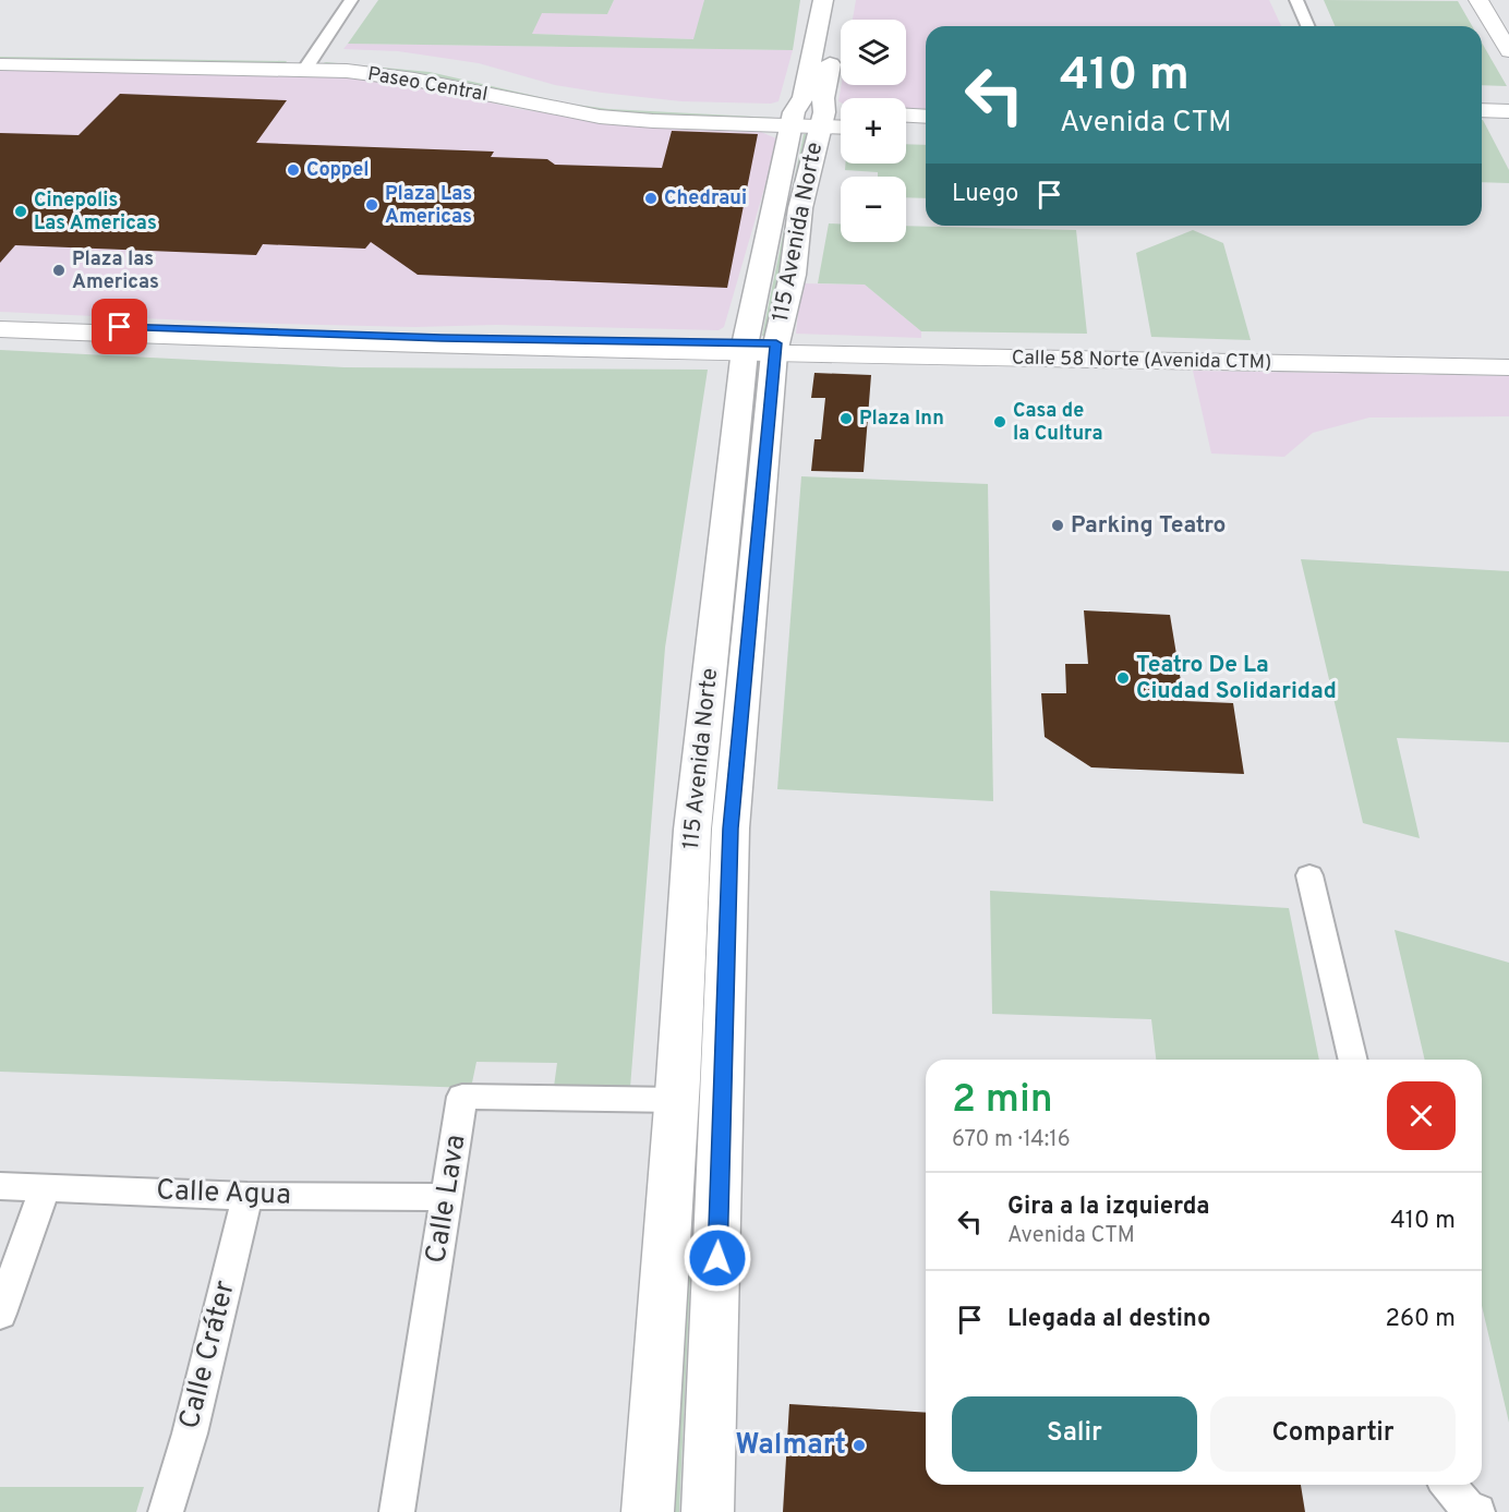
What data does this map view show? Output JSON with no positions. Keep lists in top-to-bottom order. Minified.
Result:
{"streets":{"main road":["Paseo Central","115 Avenida Norte","Calle 58 Norte (Avenida CTM)"],"street":["Calle Agua","Calle Lava","Calle Cráter"]},"crossings":[["Paseo Central","115 Avenida Norte"],["115 Avenida Norte","Calle 58 Norte (Avenida CTM)"],["115 Avenida Norte","Calle Lava"],["Calle Agua","Calle Lava"],["Calle Agua","Calle Cráter"]],"places":["Coppel","Chedraui","Plaza Las Americas","Cinepolis Las Americas","Plaza las Americas","Plaza Inn","Casa de la Cultura","Parking Teatro","Teatro De La Ciudad Solidaridad","Walmart"],"page":{"map_buttons":["+","−"],"turn":["410 m","Avenida CTM"],"then":"Luego","heading":["2 min","670 m · 14:16"],"list":[{"name":"Gira a la izquierda","note":"Avenida CTM","value":"410 m"},{"name":"Llegada al destino","value":"260 m"}],"buttons":["Salir","Compartir"]}}
